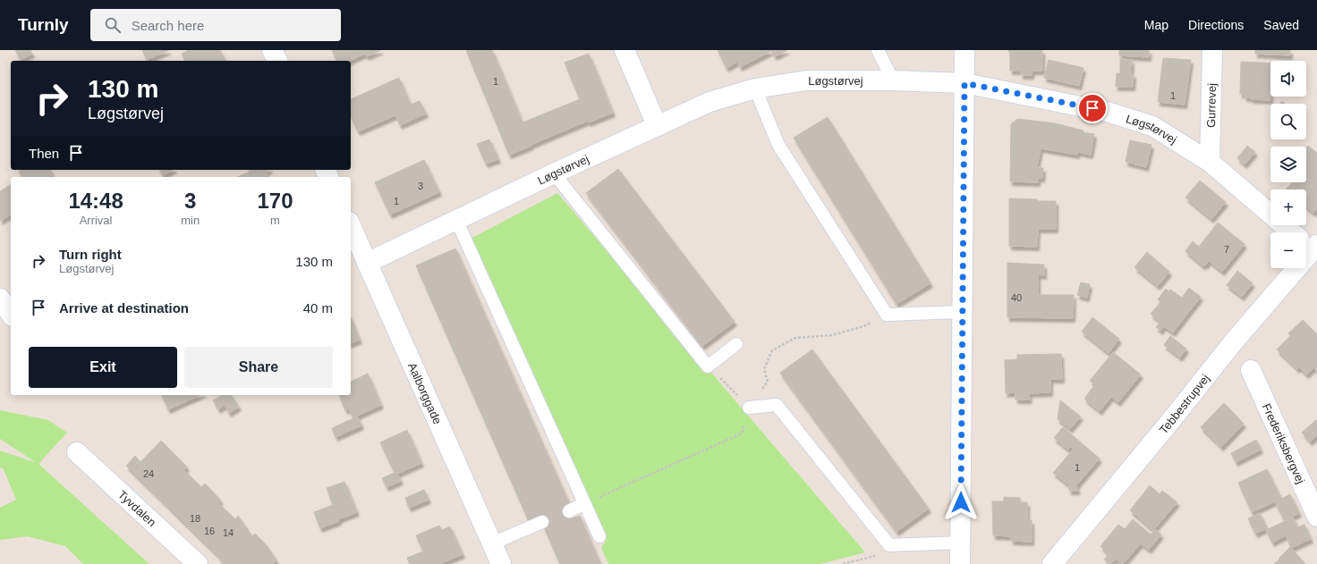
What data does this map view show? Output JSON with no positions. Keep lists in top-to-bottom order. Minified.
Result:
{"streets":{"street":["Løgstørvej","Gurrevej","Aalborggade","Tebbestrupvej","Frederiksbergvej","Tyvdalen"]},"crossings":[["Løgstørvej","Gurrevej"],["Løgstørvej","Aalborggade"],["Løgstørvej","Tebbestrupvej"]],"house_numbers":["1","1","3","1","7","40","1","24","18","16","14"],"page":{"header":"Turnly","search":"Search here","nav":["Map","Directions","Saved"],"map_buttons":["+","−"],"turn":["130 m","Løgstørvej"],"then":"Then","eta":["14:48","Arrival","3","min","170","m"],"list":[{"name":"Turn right","note":"Løgstørvej","value":"130 m"},{"name":"Arrive at destination","value":"40 m"}],"buttons":["Exit","Share"]}}
